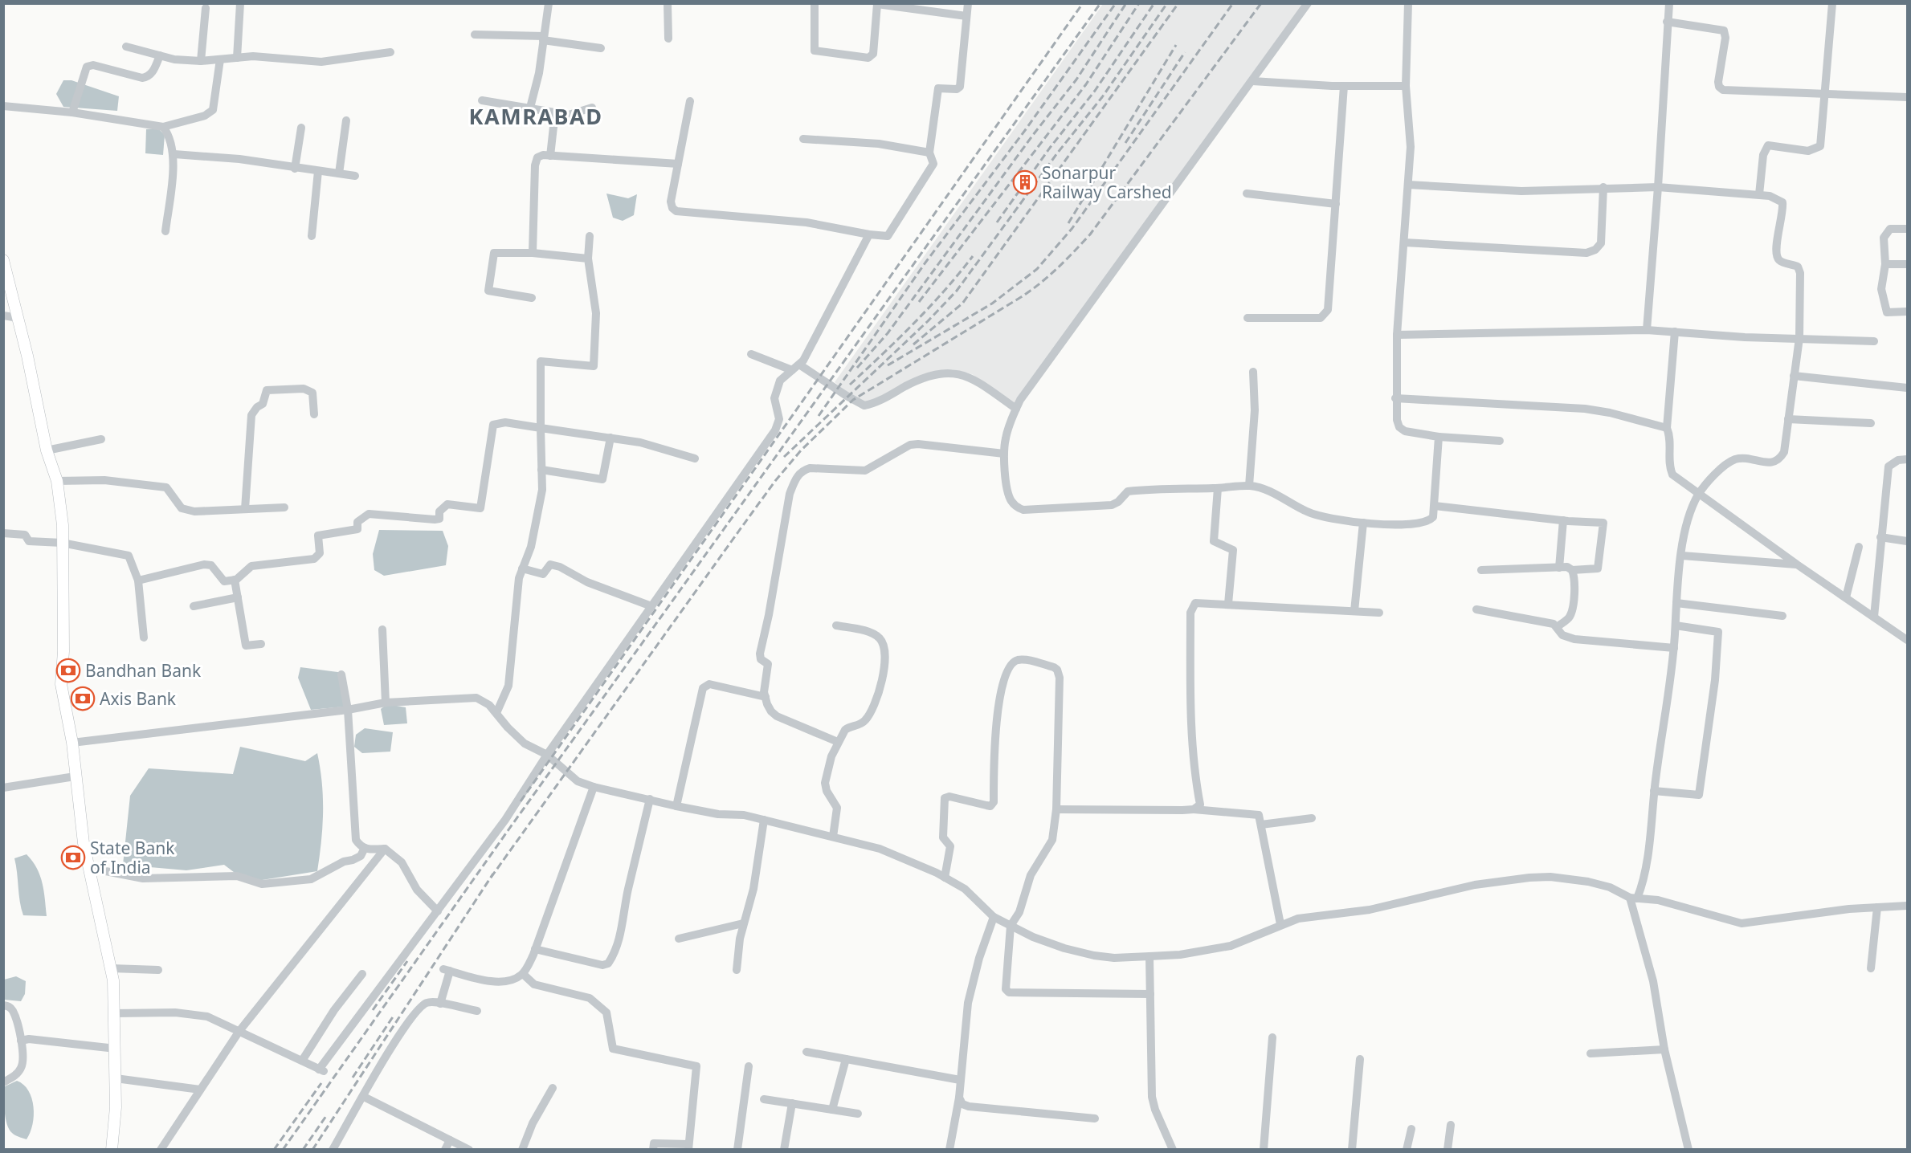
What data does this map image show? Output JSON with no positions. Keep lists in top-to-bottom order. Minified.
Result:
{"districts":["KAMRABAD"],"places":{"building":["Sonarpur Railway Carshed"],"bank":["Bandhan Bank","Axis Bank","State Bank of India"]}}
